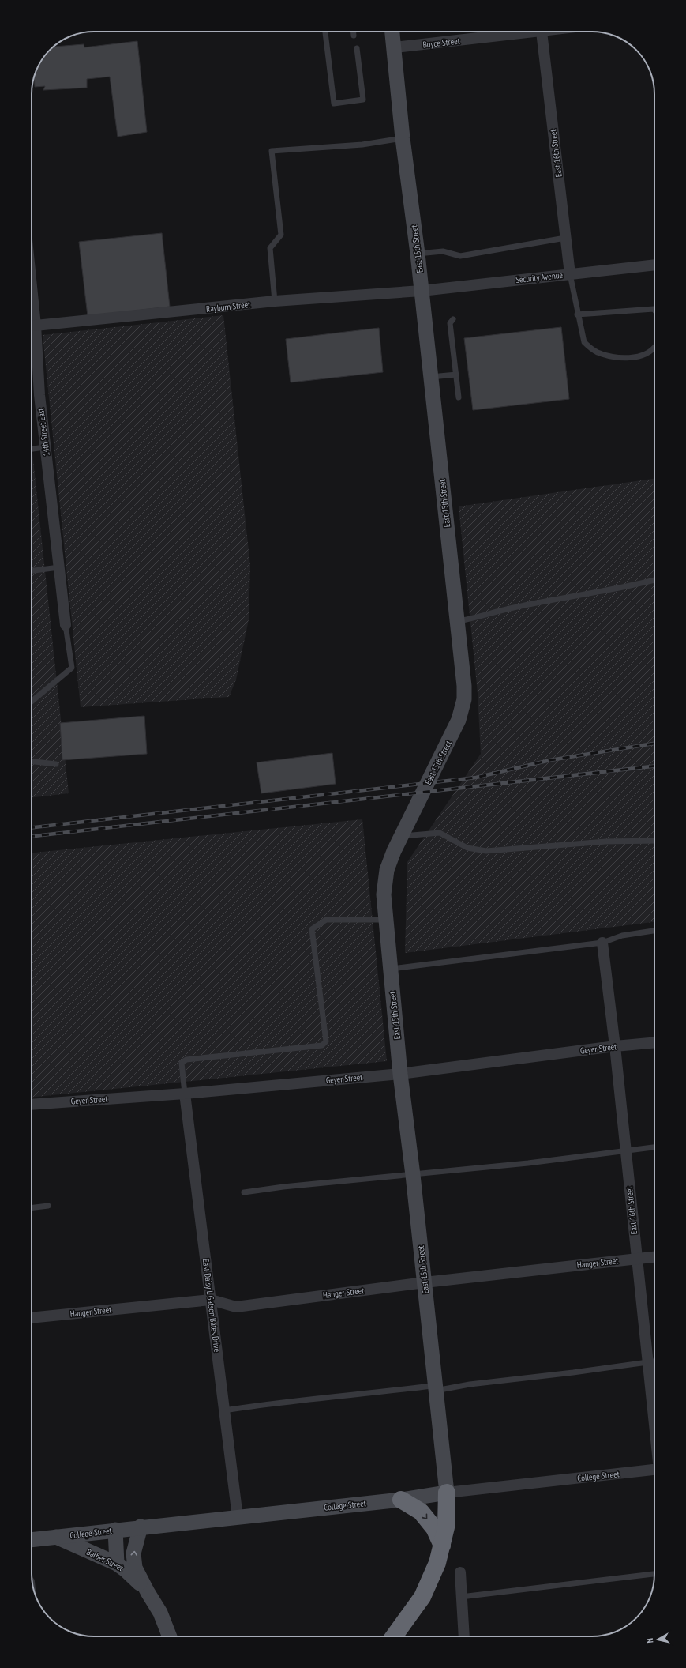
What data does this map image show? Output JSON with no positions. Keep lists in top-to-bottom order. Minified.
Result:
{"streets":{"street":["Boyce Street","East 16th Street","East 15th Street","Security Avenue","Rayburn Street","14th Street East","Geyer Street","Hanger Street","East Daisy L Gatson Bates Drive","College Street","Barber Street"]},"crossings":[["Boyce Street","East 16th Street"],["Boyce Street","East 15th Street"],["East 16th Street","Security Avenue"],["East 16th Street","Geyer Street"],["East 16th Street","Hanger Street"],["East 15th Street","Security Avenue"],["East 15th Street","Rayburn Street"],["East 15th Street","Geyer Street"],["East 15th Street","Hanger Street"],["East 15th Street","College Street"],["Security Avenue","Rayburn Street"],["Rayburn Street","14th Street East"],["Geyer Street","East Daisy L Gatson Bates Drive"],["Hanger Street","East Daisy L Gatson Bates Drive"],["East Daisy L Gatson Bates Drive","College Street"],["College Street","Barber Street"]],"north":"left"}
